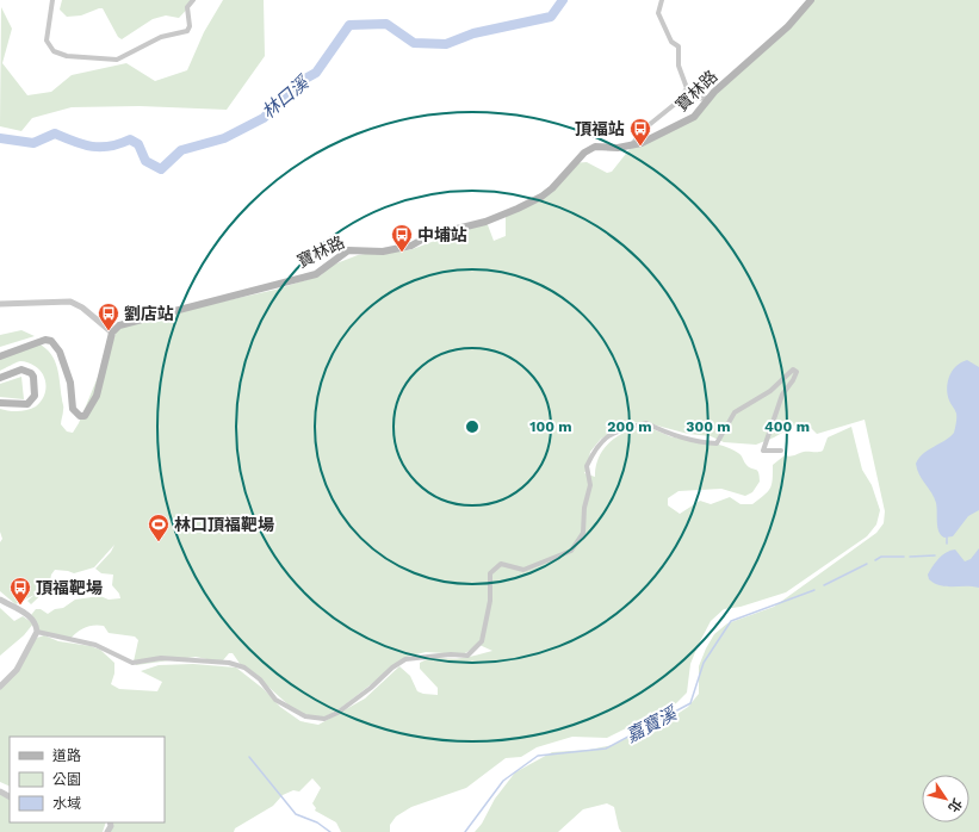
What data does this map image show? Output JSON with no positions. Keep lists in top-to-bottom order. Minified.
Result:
{"streets":{"main road":["寶林路"]},"water":["林口溪","嘉寶溪"],"places":{"bus stop":["頂福站","中埔站","劉店站","頂福靶場"],"sports":["林口頂福靶場"]},"legend":["道路","公園","水域"],"north":"bottom right","rings":["100 m","200 m","300 m","400 m"]}
